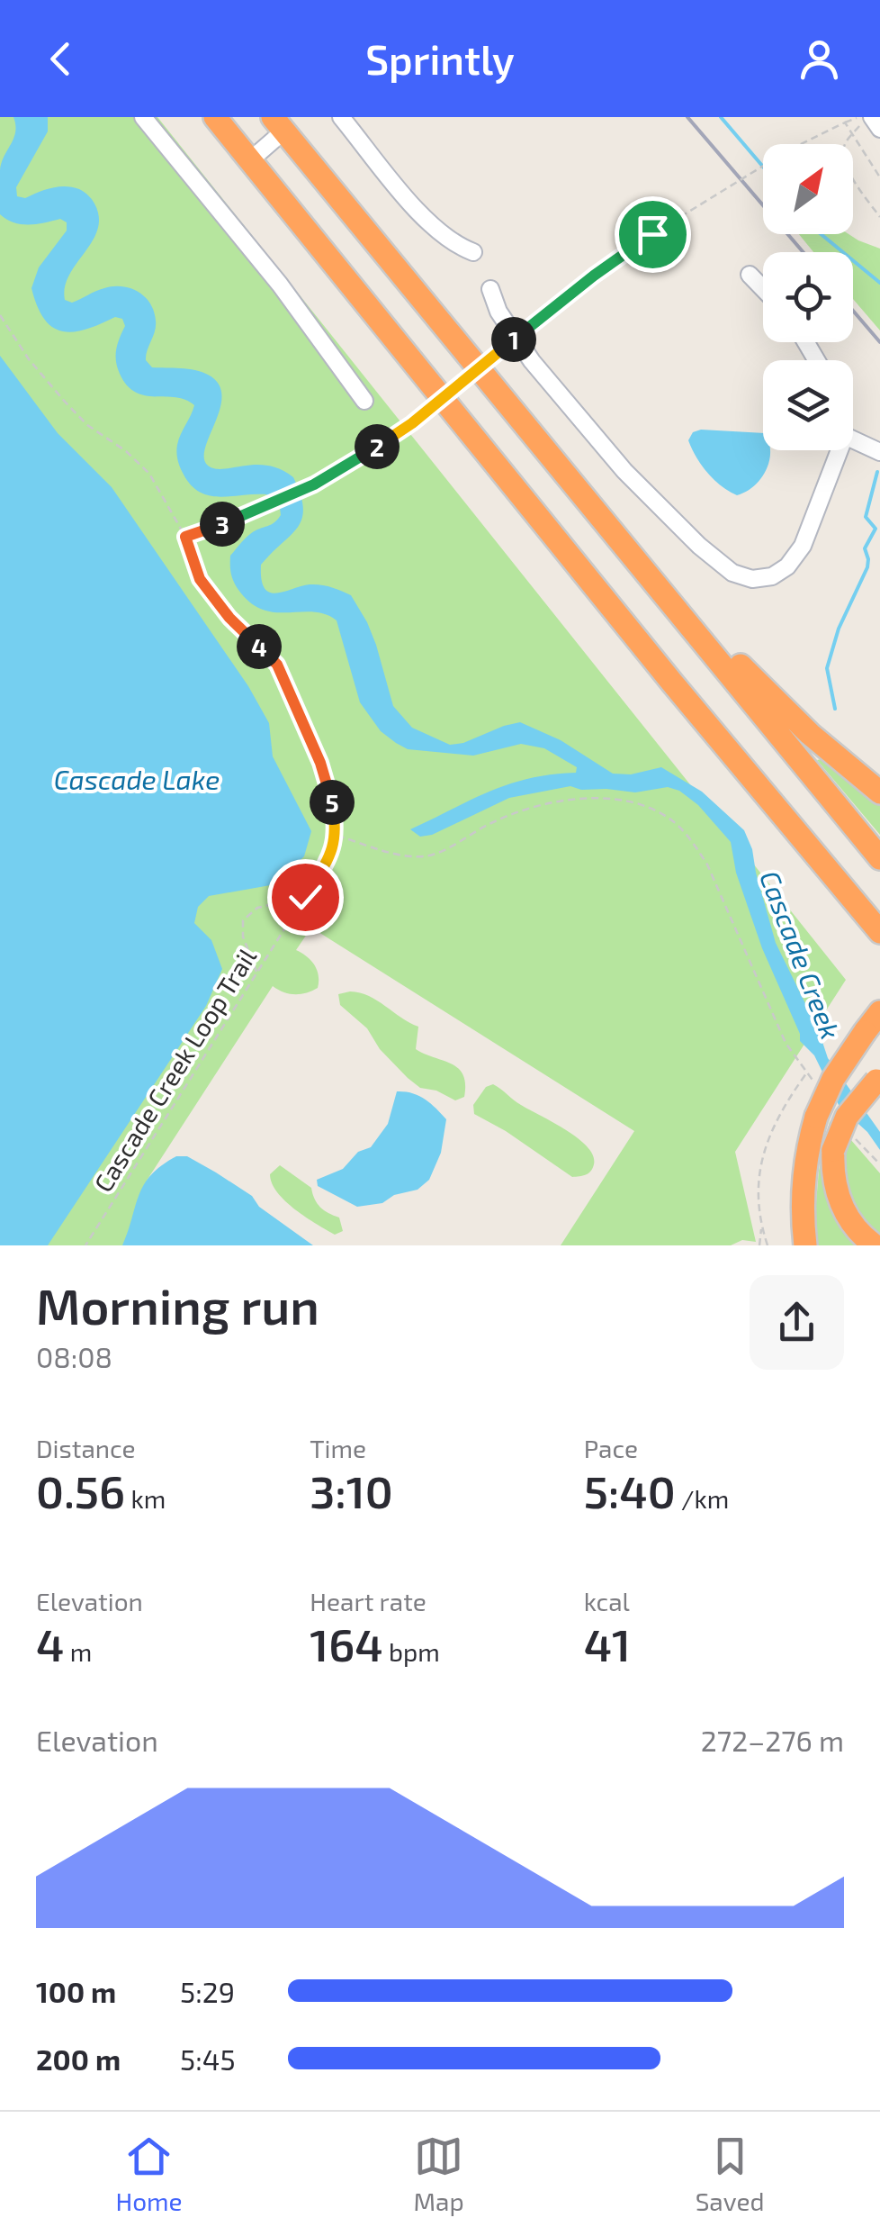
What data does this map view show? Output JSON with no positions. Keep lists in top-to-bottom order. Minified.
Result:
{"streets":{"path":["Cascade Creek Loop Trail"]},"water":["Cascade Lake","Cascade Creek"],"north":"top right","page":{"header":"Sprintly","pins":["1","2","3","4","5"],"heading":["Morning run","08:08"],"stats":[["Distance","0.56 km"],["Time","3:10"],["Pace","5:40 /km"],["Elevation","4 m"],["Heart rate","164 bpm"],["kcal","41"]],"chart":["Elevation","272–276 m"],"list":[{"name":"100 m","note":"5:29"},{"name":"200 m","note":"5:45"}],"tabs":["Home","Map","Saved"]}}
